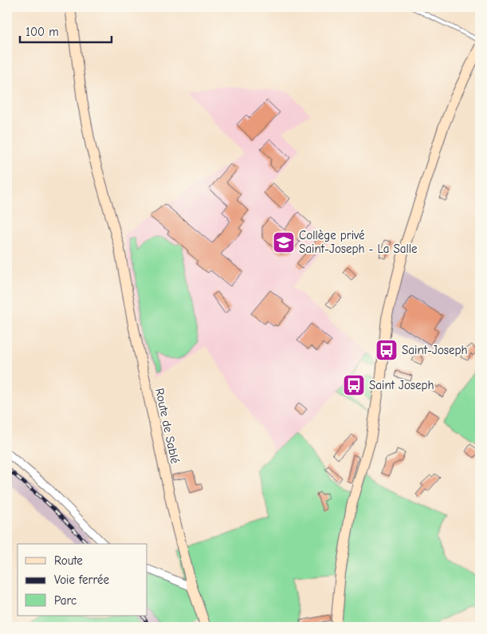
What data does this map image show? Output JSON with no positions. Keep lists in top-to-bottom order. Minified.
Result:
{"streets":{"main road":["Route de Sablé"]},"places":{"school or university":["Collège privé Saint-Joseph - La Salle"],"bus stop":["Saint-Joseph","Saint Joseph"]},"legend":["Route","Voie ferrée","Parc"],"scale_bar":"100 m"}
